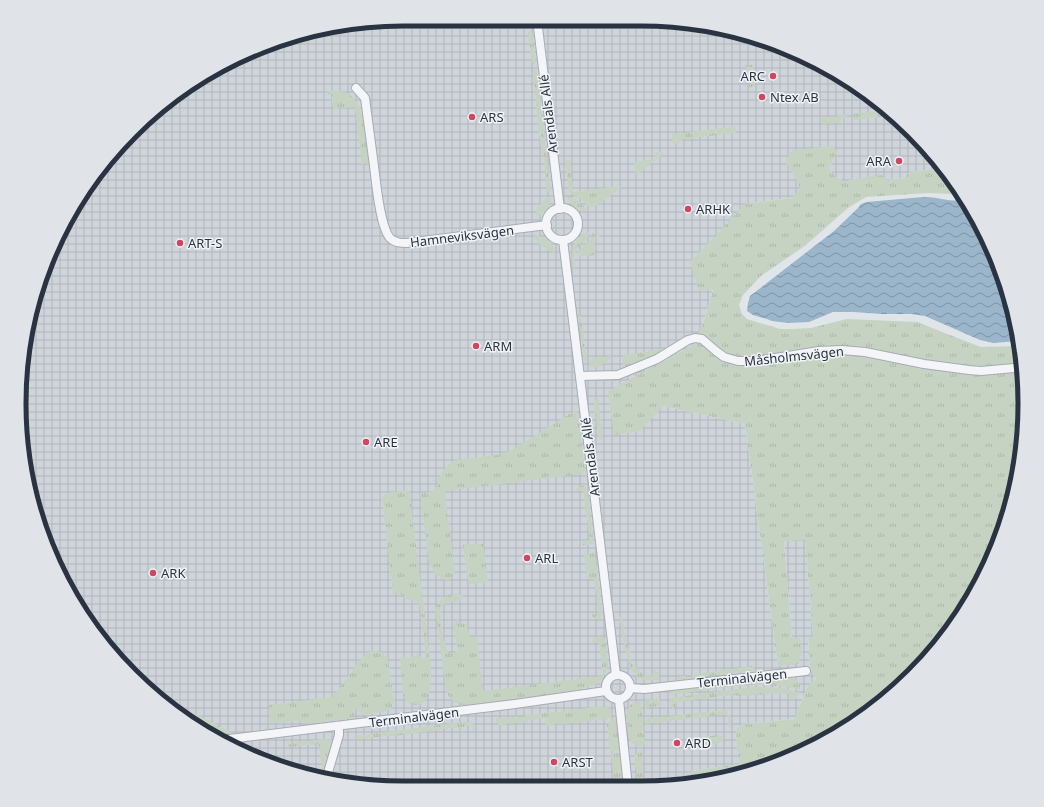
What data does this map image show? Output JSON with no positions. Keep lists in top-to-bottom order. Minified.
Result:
{"streets":{"street":["Arendals Allé","Hamneviksvägen","Måsholmsvägen","Terminalvägen"]},"crossings":[["Arendals Allé","Hamneviksvägen"],["Arendals Allé","Måsholmsvägen"],["Arendals Allé","Terminalvägen"]],"places":["ARC","Ntex AB","ARS","ARA","ARHK","ART-S","ARM","ARE","ARL","ARK","ARD","ARST"]}
